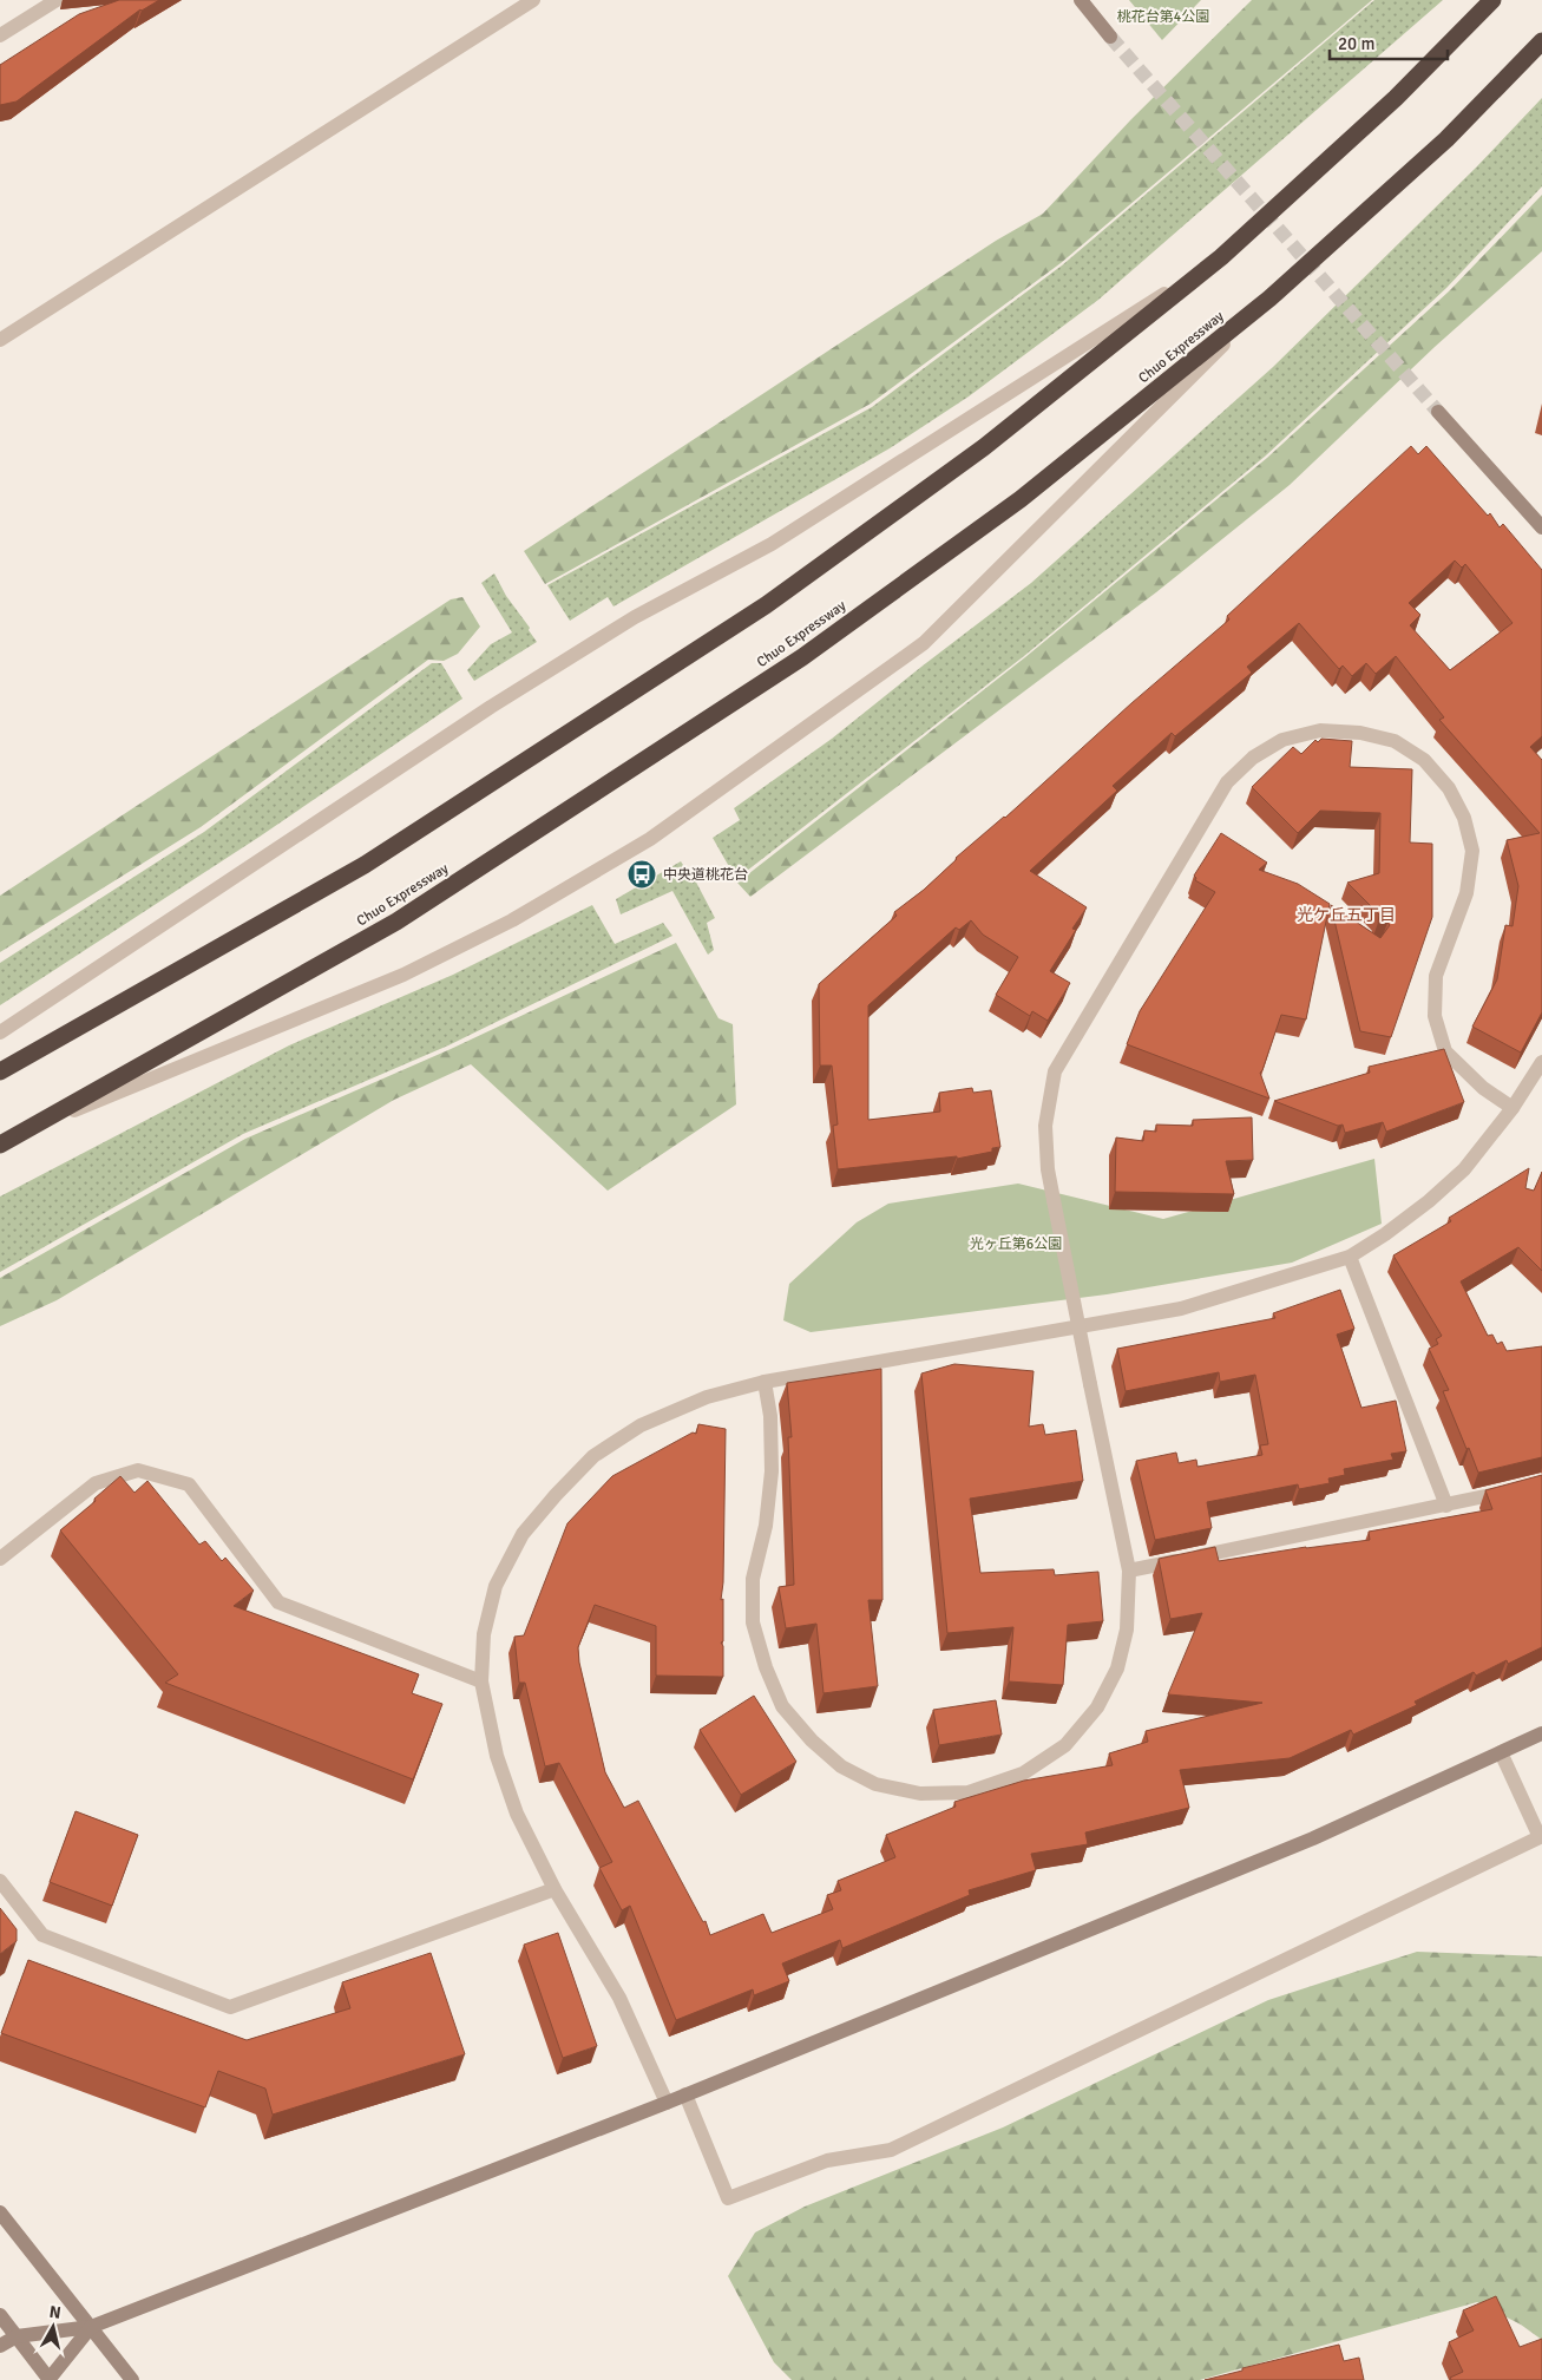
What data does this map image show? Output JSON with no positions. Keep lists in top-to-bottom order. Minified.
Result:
{"streets":{"highway":["Chuo Expressway"]},"districts":["光ケ丘五丁目"],"parks":["桃花台第4公園","光ヶ丘第6公園"],"places":{"bus stop":["中央道桃花台"]},"scale_bar":"20 m","north":"top"}
